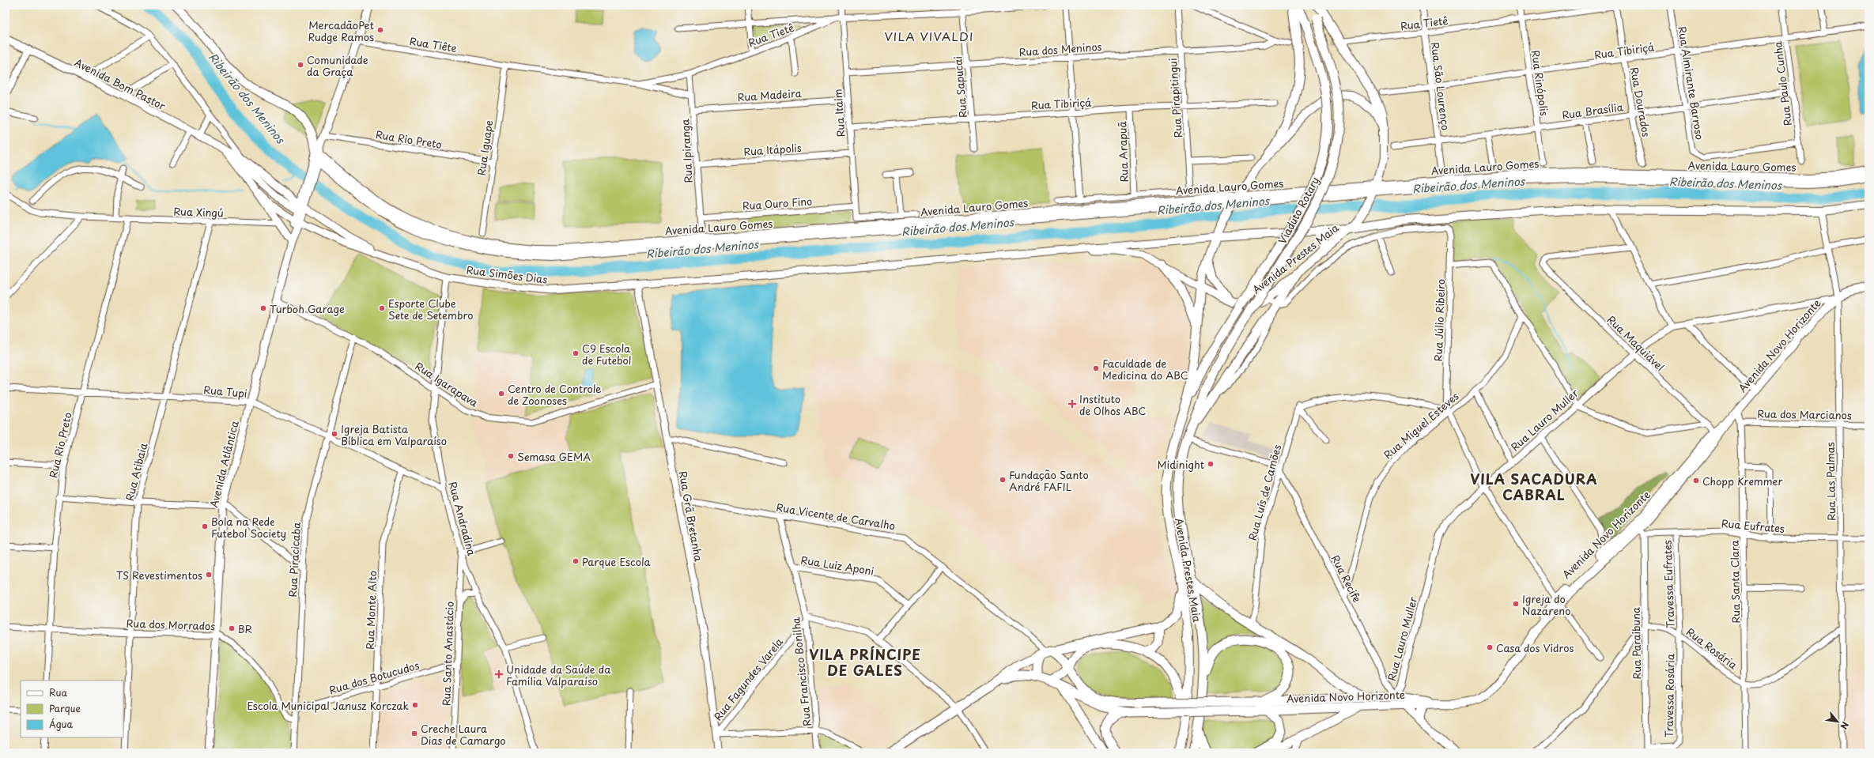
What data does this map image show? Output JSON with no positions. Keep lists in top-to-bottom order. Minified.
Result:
{"streets":{"highway":["Viaduto Rotary","Avenida Prestes Maia","Avenida Novo Horizonte"],"main road":["Avenida Bom Pastor","Avenida Lauro Gomes","Rua Simões Dias","Rua Lauro Muller","Avenida Atlântica"],"street":["Rua Tietê","Rua Tiête","Rua dos Meninos","Rua Tibiriçá","Rua Rinópolis","Rua Almirante Barroso","Rua Paulo Cunha","Rua São Lourenço","Rua Sapucai","Rua Madeira","Rua Pirapitingui","Rua Dourados","Rua Brasília","Rua Itaim","Rua Rio Preto","Rua Iguape","Rua Itápolis","Rua Ipiranga","Rua Arapuã","Rua Ouro Fino","Rua Xingú","Rua Júlio Ribeiro","Rua Maquiável","Rua Igarapava","Rua Tupi","Rua dos Marcianos","Rua Miguel Esteves","Rua Atibaia","Rua Las Palmas","Rua Luís de Camões","Rua Grã Bretanha","Rua Vicente de Carvalho","Rua Andradina","Rua Eufrates","Rua Piracicaba","Rua Luiz Aponi","Rua Recife","Rua Santa Clara","Travessa Eufrates","Rua Monte Alto","Rua dos Morrados","Rua Paraibuna","Rua Rosária","Rua Santo Anastácio","Rua Francisco Bonilha","Rua dos Botucudos","Rua Fagundes Varela","Travessa Rosária"]},"crossings":[["Rua Tietê","Rua Tiête"],["Rua Tietê","Rua Rinópolis"],["Rua Tietê","Rua São Lourenço"],["Rua Tietê","Rua Sapucai"],["Rua Tietê","Rua Dourados"],["Rua Tietê","Rua Itaim"],["Rua Tietê","Rua Iguape"],["Rua Tietê","Rua Ipiranga"],["Rua Tiête","Rua Iguape"],["Rua Tiête","Avenida Atlântica"],["Rua dos Meninos","Rua Sapucai"],["Rua dos Meninos","Rua Pirapitingui"],["Rua dos Meninos","Rua Itaim"],["Rua Tibiriçá","Rua Rinópolis"],["Rua Tibiriçá","Rua Almirante Barroso"],["Rua Tibiriçá","Rua Paulo Cunha"],["Rua Tibiriçá","Rua São Lourenço"],["Rua Tibiriçá","Rua Sapucai"],["Rua Tibiriçá","Rua Pirapitingui"],["Rua Tibiriçá","Rua Dourados"],["Rua Tibiriçá","Rua Itaim"],["Rua Tibiriçá","Rua Arapuã"],["Rua Rinópolis","Rua Brasília"],["Rua Almirante Barroso","Rua Paulo Cunha"],["Rua Almirante Barroso","Rua Brasília"],["Avenida Bom Pastor","Rua Xingú"],["Avenida Bom Pastor","Rua Simões Dias"],["Avenida Bom Pastor","Avenida Atlântica"],["Rua Paulo Cunha","Rua Brasília"],["Rua São Lourenço","Rua Brasília"],["Rua Madeira","Rua Itaim"],["Rua Madeira","Rua Ipiranga"],["Rua Pirapitingui","Rua Arapuã"],["Rua Dourados","Rua Brasília"],["Rua Itaim","Rua Itápolis"],["Rua Itaim","Rua Ouro Fino"],["Rua Rio Preto","Rua Iguape"],["Rua Rio Preto","Rua Xingú"],["Rua Rio Preto","Rua Tupi"],["Rua Rio Preto","Avenida Atlântica"],["Rua Rio Preto","Rua dos Morrados"],["Rua Itápolis","Rua Ipiranga"],["Rua Ipiranga","Rua Ouro Fino"],["Avenida Lauro Gomes","Avenida Prestes Maia"],["Avenida Lauro Gomes","Avenida Atlântica"],["Viaduto Rotary","Avenida Prestes Maia"],["Rua Xingú","Rua Atibaia"],["Rua Simões Dias","Avenida Atlântica"],["Rua Simões Dias","Rua Grã Bretanha"],["Rua Simões Dias","Rua Andradina"],["Rua Júlio Ribeiro","Rua Miguel Esteves"],["Rua Maquiável","Avenida Novo Horizonte"],["Rua Maquiável","Rua Lauro Muller"],["Avenida Novo Horizonte","Rua Lauro Muller"],["Avenida Novo Horizonte","Rua Las Palmas"],["Avenida Novo Horizonte","Rua Eufrates"],["Avenida Novo Horizonte","Rua Recife"],["Avenida Novo Horizonte","Rua Santa Clara"],["Avenida Novo Horizonte","Rua Paraibuna"],["Rua Igarapava","Avenida Atlântica"],["Rua Igarapava","Rua Grã Bretanha"],["Rua Igarapava","Rua Andradina"],["Rua Igarapava","Rua Piracicaba"],["Rua Tupi","Avenida Atlântica"],["Rua Tupi","Rua Atibaia"],["Rua Tupi","Rua Andradina"],["Rua Tupi","Rua Piracicaba"],["Rua Tupi","Rua Monte Alto"],["Rua dos Marcianos","Rua Las Palmas"],["Rua dos Marcianos","Rua Santa Clara"],["Rua Lauro Muller","Rua Las Palmas"],["Rua Lauro Muller","Rua Recife"],["Rua Miguel Esteves","Rua Recife"],["Avenida Atlântica","Rua dos Morrados"],["Rua Atibaia","Rua dos Morrados"],["Rua Las Palmas","Rua Eufrates"],["Rua Las Palmas","Rua Rosária"],["Rua Luís de Camões","Rua Recife"],["Rua Grã Bretanha","Rua Vicente de Carvalho"],["Rua Grã Bretanha","Rua Fagundes Varela"],["Rua Vicente de Carvalho","Rua Francisco Bonilha"],["Rua Andradina","Rua Santo Anastácio"],["Rua Eufrates","Rua Santa Clara"],["Rua Eufrates","Travessa Eufrates"],["Rua Eufrates","Rua Paraibuna"],["Rua Piracicaba","Rua dos Morrados"],["Rua Piracicaba","Rua dos Botucudos"],["Rua Luiz Aponi","Rua Francisco Bonilha"],["Rua Santa Clara","Rua Rosária"],["Travessa Eufrates","Rua Rosária"],["Travessa Eufrates","Travessa Rosária"],["Rua Monte Alto","Rua dos Botucudos"],["Rua Paraibuna","Rua Rosária"],["Rua Paraibuna","Travessa Rosária"],["Rua Rosária","Travessa Rosária"],["Rua Santo Anastácio","Rua dos Botucudos"],["Rua Francisco Bonilha","Rua Fagundes Varela"]],"districts":["VILA VIVALDI","VILA SACADURA CABRAL","VILA PRÍNCIPE DE GALES"],"water":["Ribeirão dos Meninos"],"places":{"other":["MercadãoPet Rudge Ramos","Comunidade da Graça","Turboh Garage","Esporte Clube Sete de Setembro","C9 Escola de Futebol","Faculdade de Medicina do ABC","Centro de Controle de Zoonoses","Igreja Batista Bíblica em Valparaíso","Semasa GEMA","Midinight","Fundação Santo André FAFIL","Chopp Kremmer","Bola na Rede Futebol Society","Parque Escola","TS Revestimentos","Igreja do Nazareno","BR","Casa dos Vidros","Escola Municipal Janusz Korczak","Creche Laura Dias de Camargo"],"health":["Instituto de Olhos ABC","Unidade da Saúde da Família Valparaíso"]},"legend":["Rua","Parque","Água"],"north":"bottom right"}
